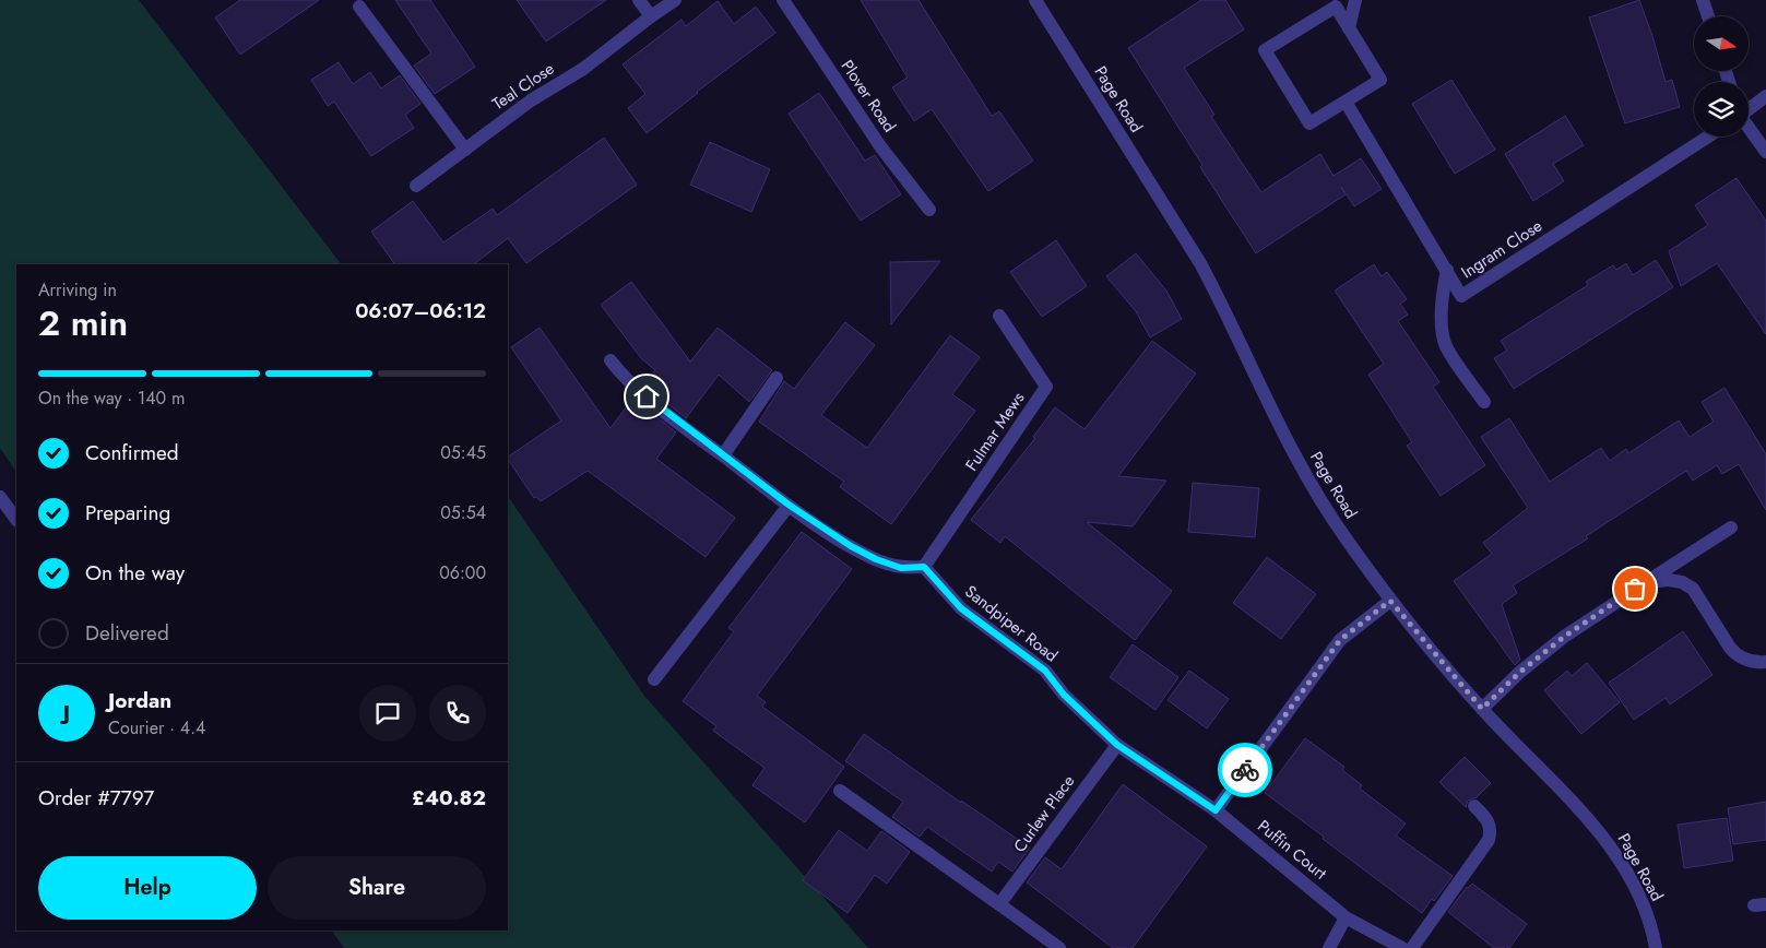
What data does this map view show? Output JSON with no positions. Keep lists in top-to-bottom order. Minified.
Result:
{"streets":{"street":["Teal Close","Plover Road","Page Road","Ingram Close","Fulmar Mews","Sandpiper Road","Curlew Place","Puffin Court"]},"crossings":[["Fulmar Mews","Sandpiper Road"],["Sandpiper Road","Curlew Place"],["Sandpiper Road","Puffin Court"]],"north":"right","page":{"heading":["2 min","Arriving in","06:07–06:12"],"panel":["Jordan","Courier · 4.4","Order #7797","£40.82"],"bar":"On the way · 140 m","list":[["Confirmed","05:45"],["Preparing","05:54"],["On the way","06:00"],"Delivered"],"round":"J","buttons":["Help","Share"]}}
